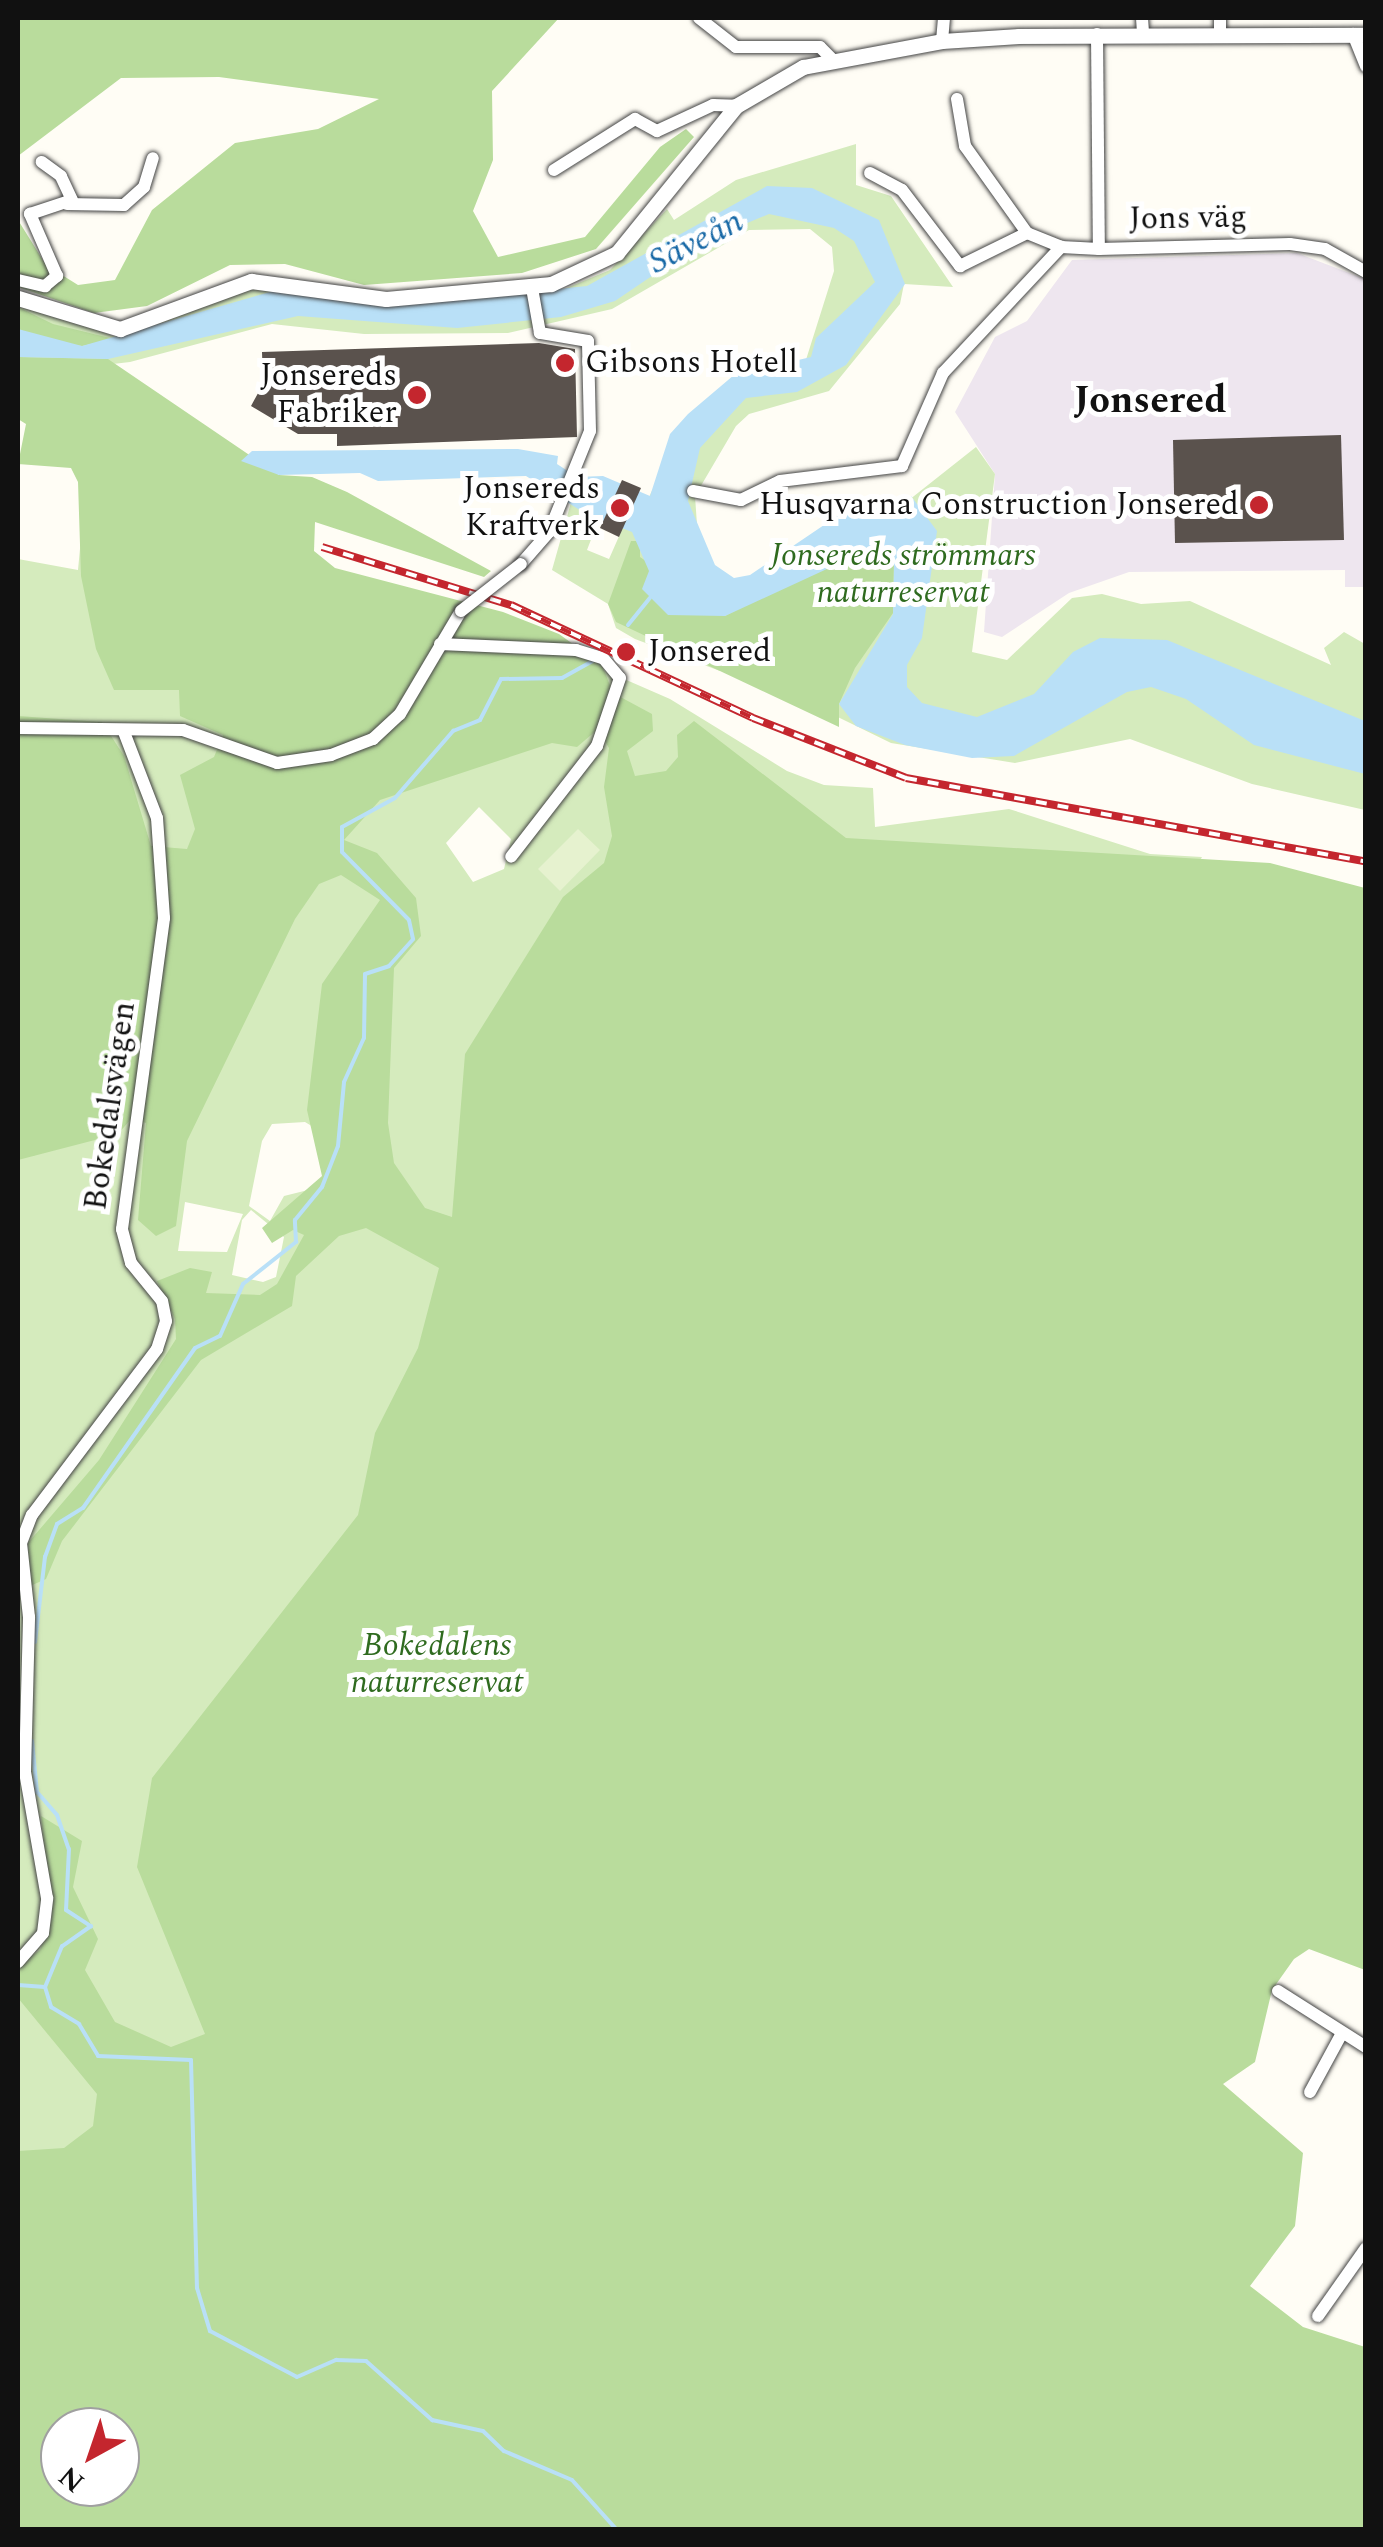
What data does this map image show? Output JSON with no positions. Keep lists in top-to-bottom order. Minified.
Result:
{"streets":{"street":["Jons väg","Bokedalsvägen"]},"districts":["Jonsered"],"water":["Säveån"],"parks":["Jonsereds strömmars naturreservat","Bokedalens naturreservat"],"places":["Gibsons Hotell","Jonsereds Fabriker","Husqvarna Construction Jonsered","Jonsereds Kraftverk","Jonsered"],"north":"bottom left"}
